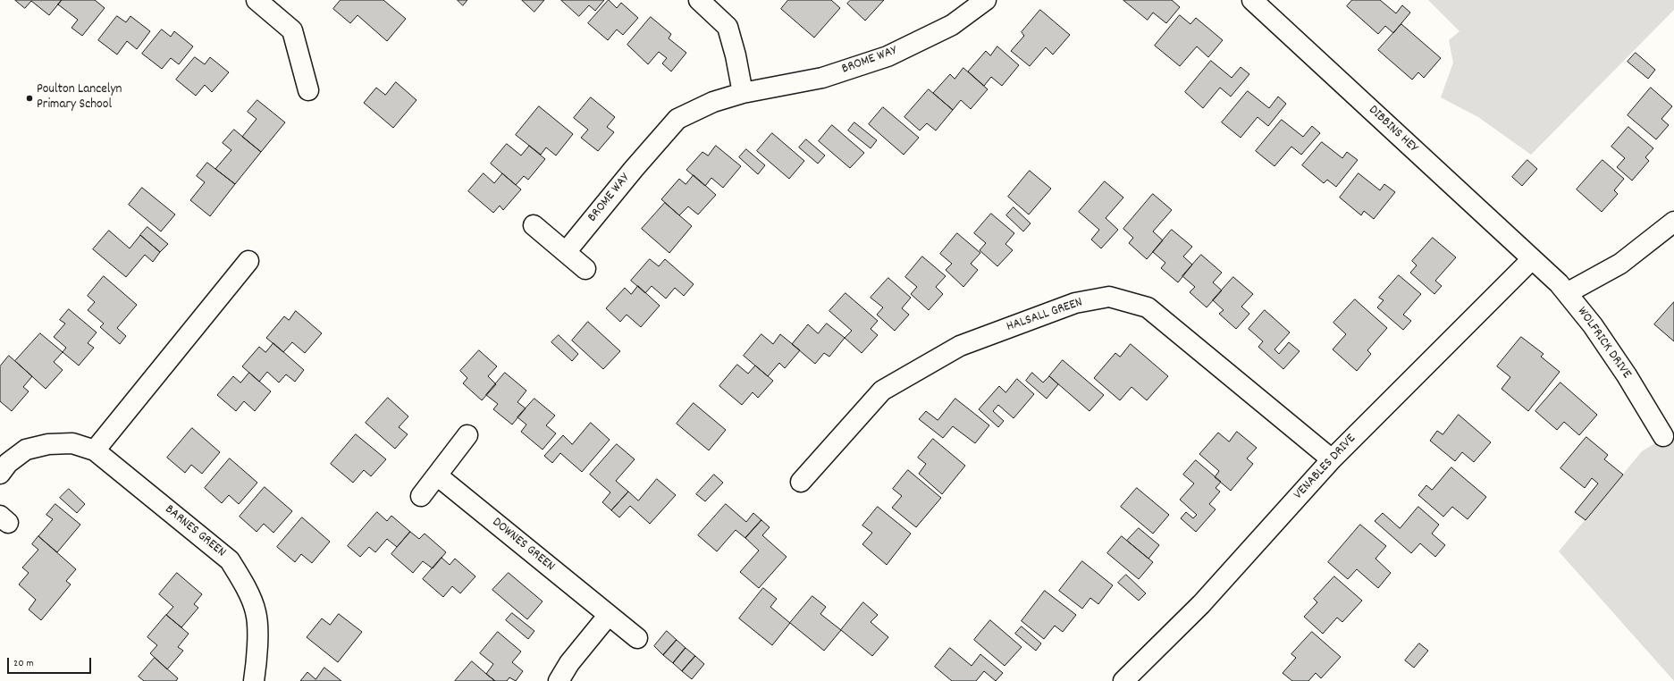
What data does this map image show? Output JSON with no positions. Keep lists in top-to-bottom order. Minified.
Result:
{"streets":{"street":["BROME WAY","DIBBINS HEY","HALSALL GREEN","WOLFRICK DRIVE","VENABLES DRIVE","BARNES GREEN","DOWNES GREEN"]},"crossings":[["DIBBINS HEY","WOLFRICK DRIVE"],["DIBBINS HEY","VENABLES DRIVE"],["HALSALL GREEN","VENABLES DRIVE"],["WOLFRICK DRIVE","VENABLES DRIVE"]],"places":["Poulton Lancelyn Primary School"],"scale_bar":"20 m"}
